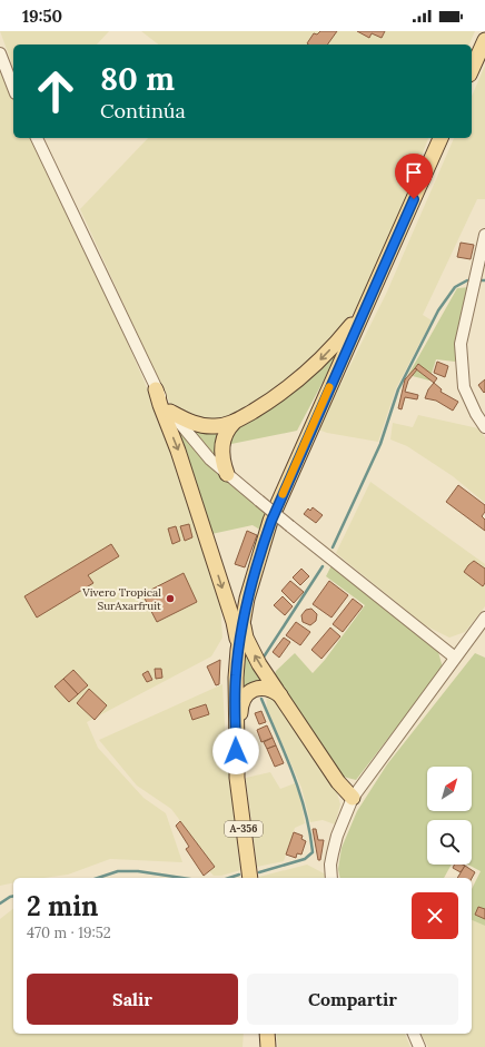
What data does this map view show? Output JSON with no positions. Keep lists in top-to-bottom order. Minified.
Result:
{"streets":{"main road":["A-356"]},"places":["Vivero Tropical SurAxarfruit"],"north":"top right","page":{"status":"19:50","turn":["80 m","Continúa"],"heading":["2 min","470 m · 19:52"],"buttons":["Salir","Compartir"]}}
